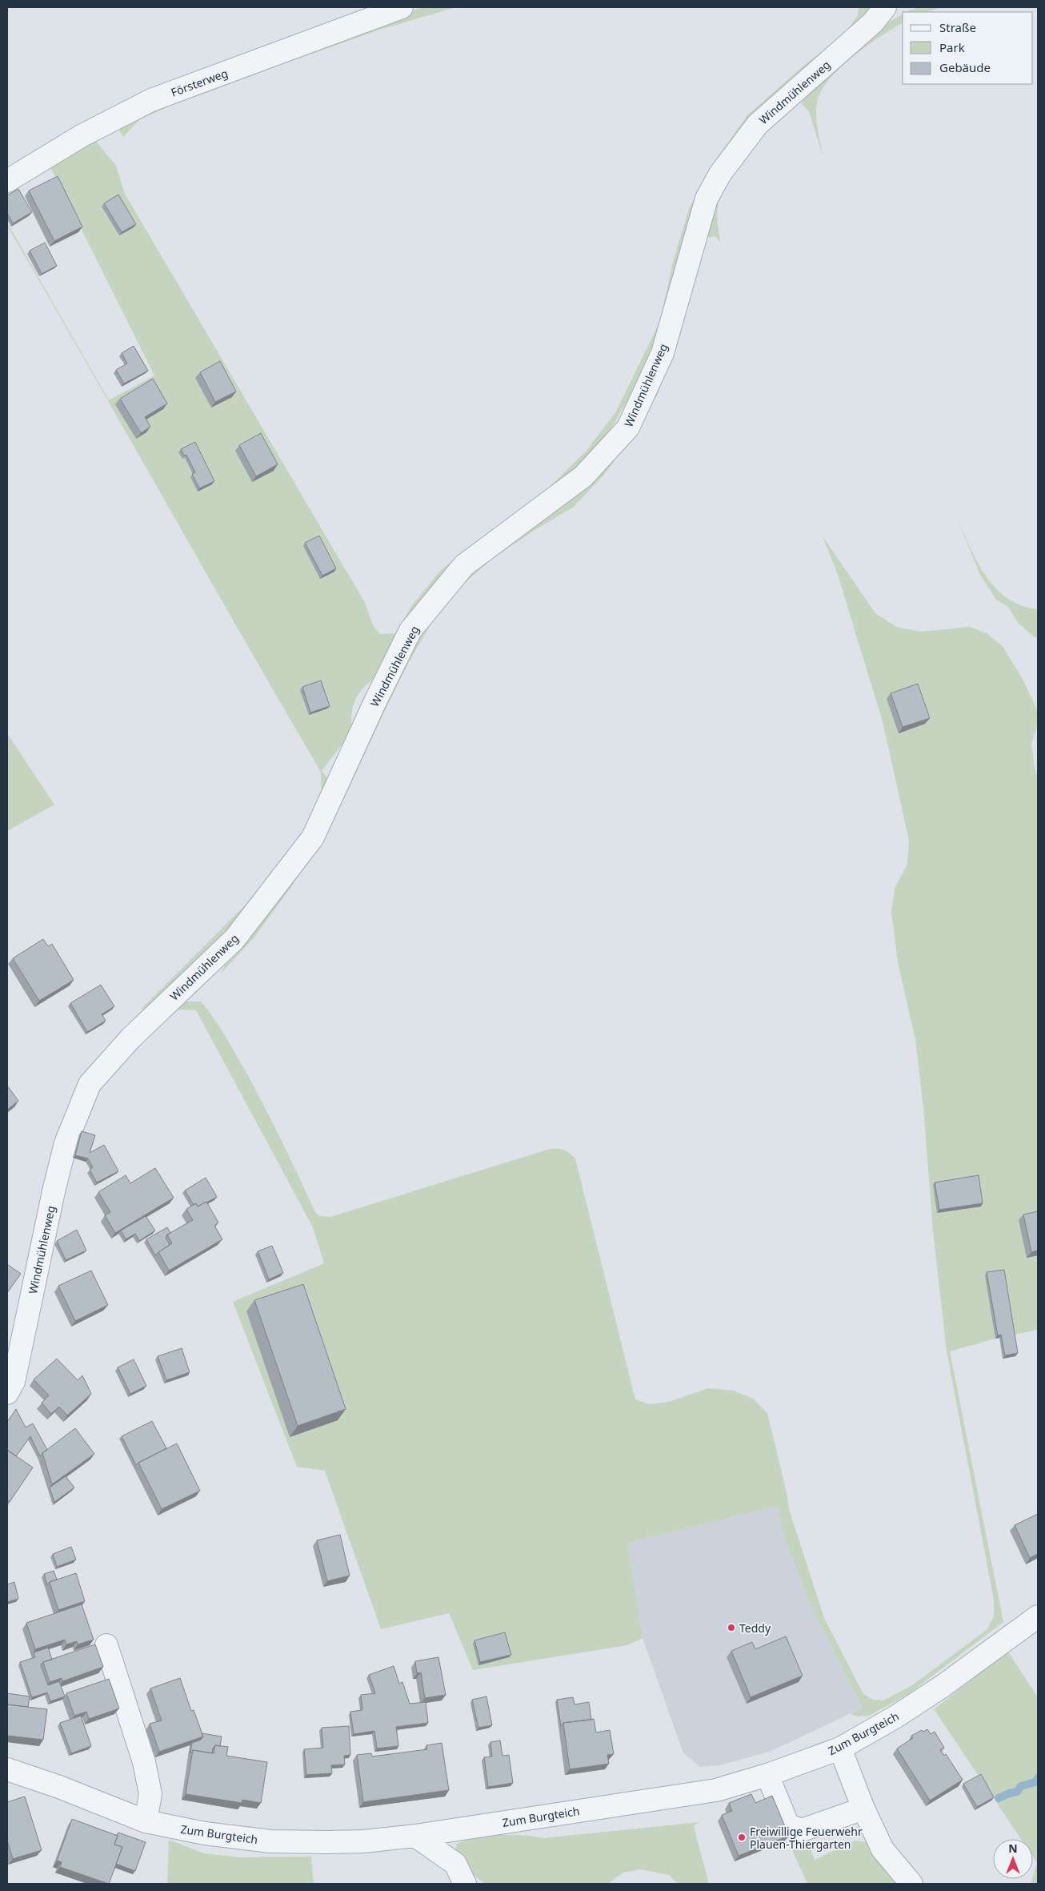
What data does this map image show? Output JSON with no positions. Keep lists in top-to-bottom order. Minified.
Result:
{"streets":{"street":["Försterweg","Windmühlenweg","Zum Burgteich"]},"places":["Teddy","Freiwillige Feuerwehr Plauen-Thiergarten"],"legend":["Straße","Park","Gebäude"],"north":"top"}
